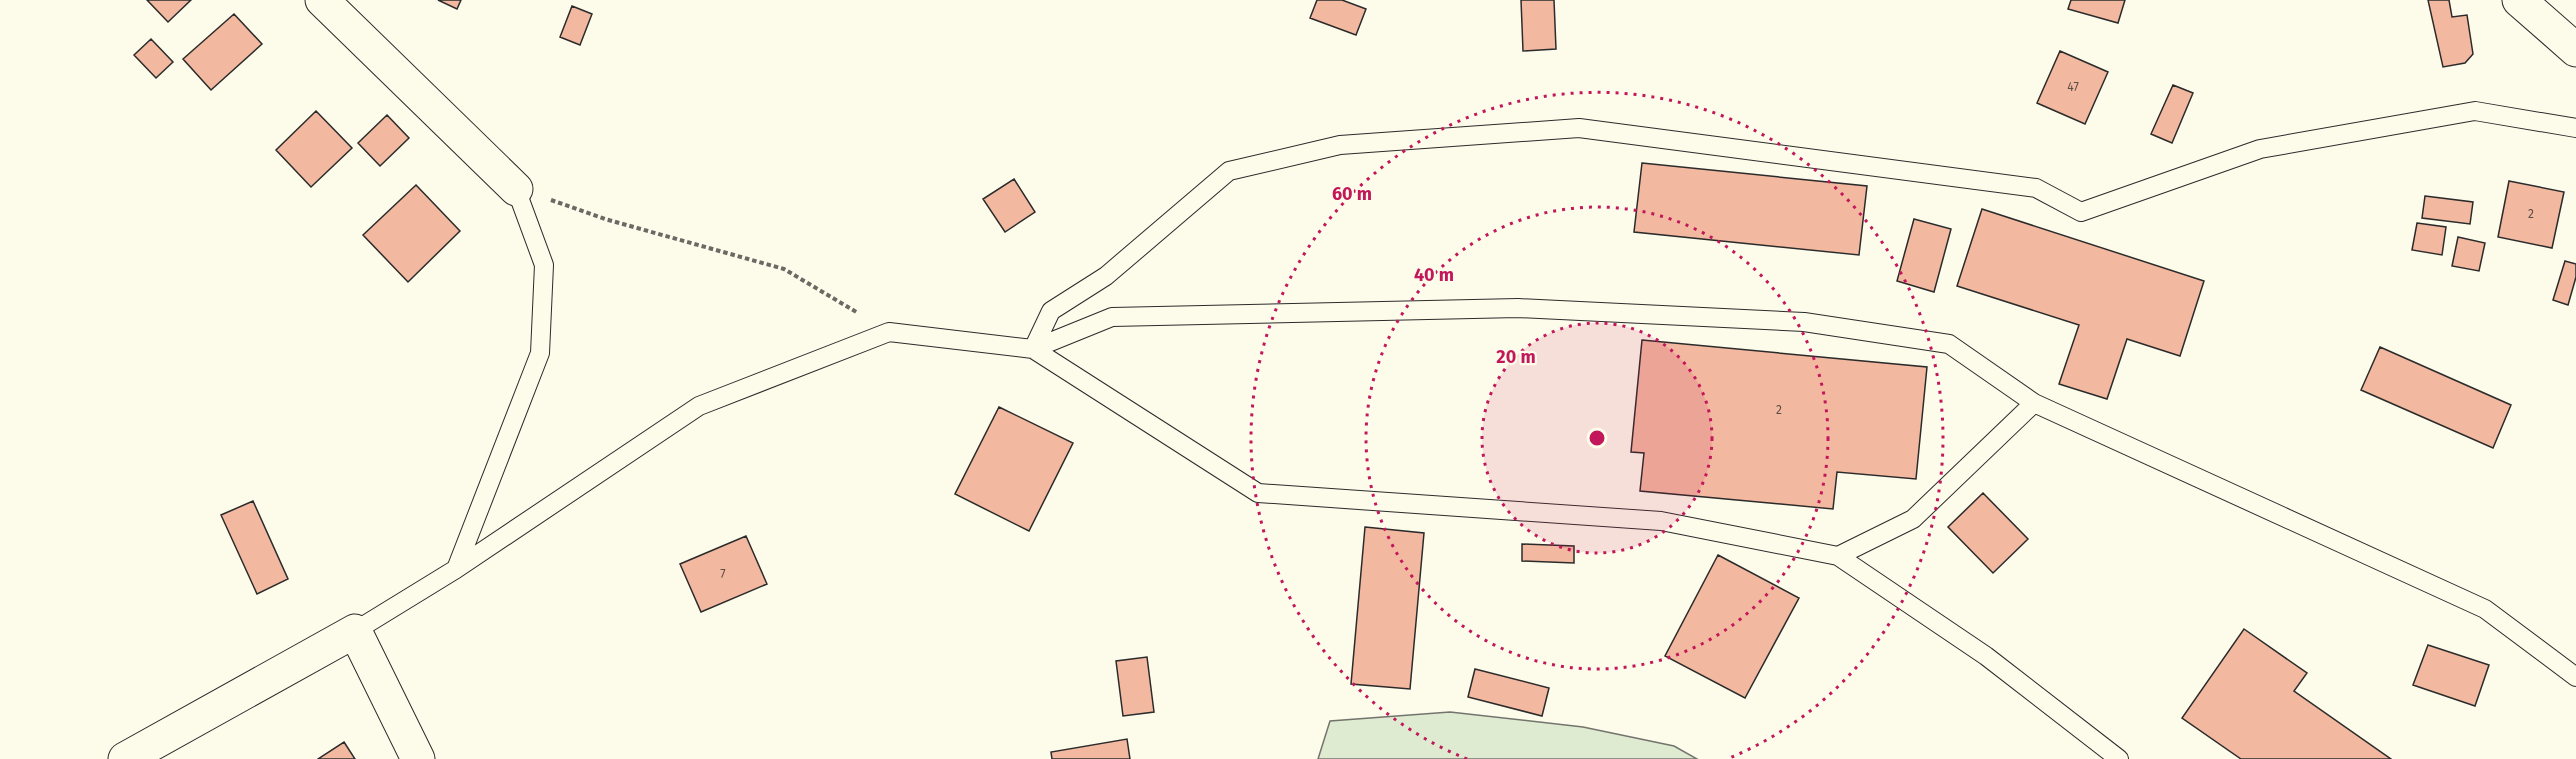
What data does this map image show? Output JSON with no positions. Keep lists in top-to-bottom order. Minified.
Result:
{"house_numbers":["47","2","2","7"],"rings":["60 m","40 m","20 m"]}
